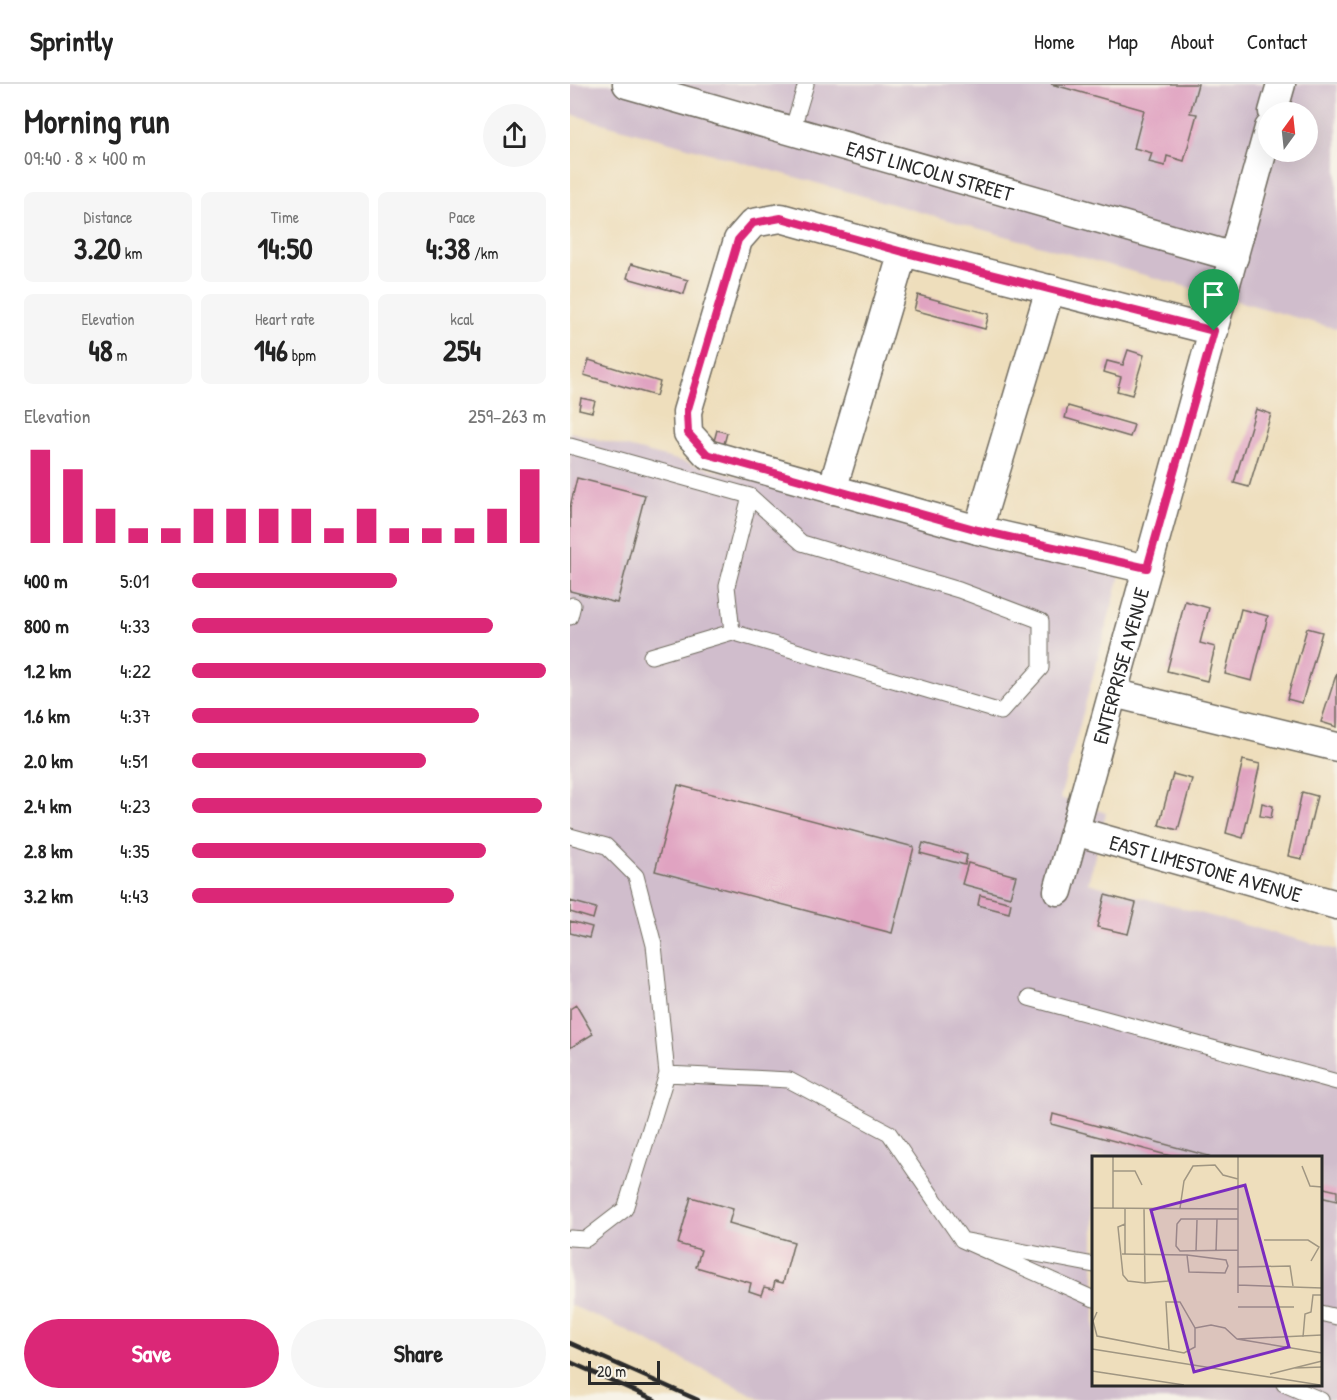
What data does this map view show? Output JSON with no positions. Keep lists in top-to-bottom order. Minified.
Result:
{"streets":{"street":["EAST LINCOLN STREET","ENTERPRISE AVENUE","EAST LIMESTONE AVENUE"]},"crossings":[["EAST LINCOLN STREET","ENTERPRISE AVENUE"],["ENTERPRISE AVENUE","EAST LIMESTONE AVENUE"]],"scale_bar":"20 m","north":"top","page":{"header":"Sprintly","nav":["Home","Map","About","Contact"],"heading":["Morning run","09:40 · 8 × 400 m"],"stats":[["Distance","3.20 km"],["Time","14:50"],["Pace","4:38 /km"],["Elevation","48 m"],["Heart rate","146 bpm"],["kcal","254"]],"chart":["Elevation","259–263 m"],"list":[{"name":"400 m","note":"5:01"},{"name":"800 m","note":"4:33"},{"name":"1.2 km","note":"4:22"},{"name":"1.6 km","note":"4:37"},{"name":"2.0 km","note":"4:51"},{"name":"2.4 km","note":"4:23"},{"name":"2.8 km","note":"4:35"},{"name":"3.2 km","note":"4:43"}],"buttons":["Save","Share"],"scale":"20 m"}}
